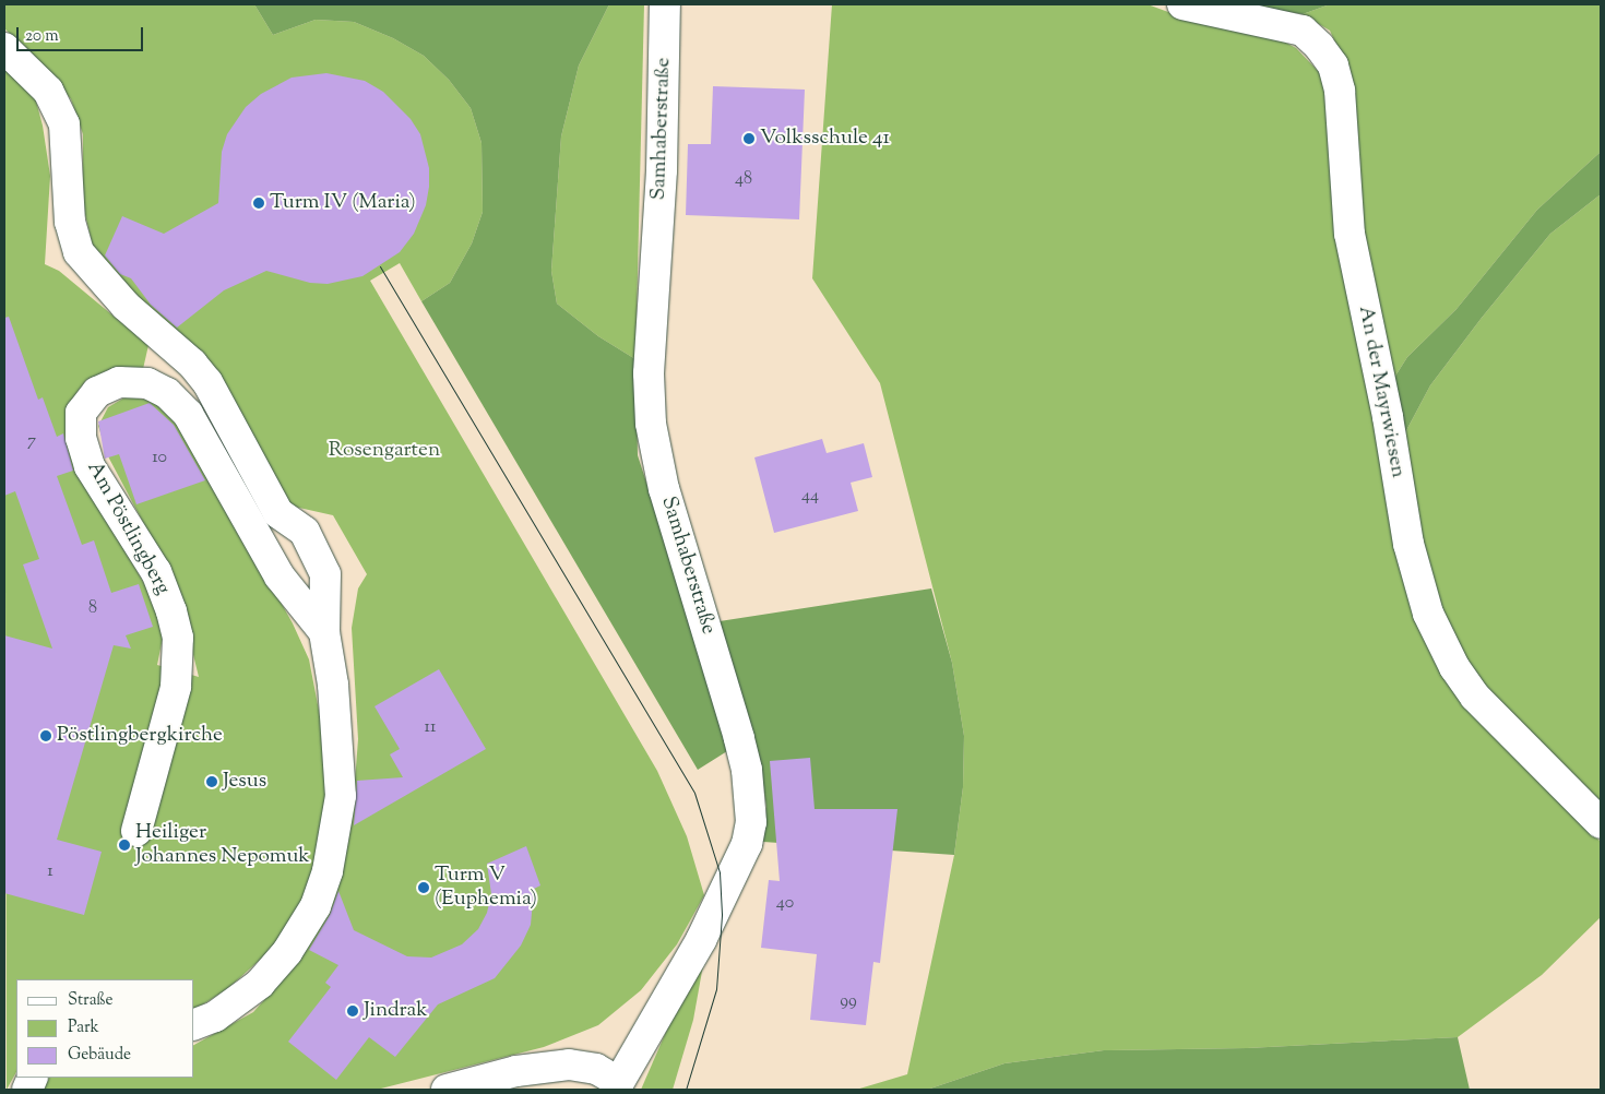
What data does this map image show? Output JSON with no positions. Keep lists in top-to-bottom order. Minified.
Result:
{"streets":{"street":["Samhaberstraße","An der Mayrwiesen","Am Pöstlingberg"]},"parks":["Rosengarten"],"places":["Volksschule 41","Turm IV (Maria)","Pöstlingbergkirche","Jesus","Heiliger Johannes Nepomuk","Turm V (Euphemia)","Jindrak"],"house_numbers":["48","7","10","44","8","11","1","40","99"],"legend":["Straße","Park","Gebäude"],"scale_bar":"20 m"}
